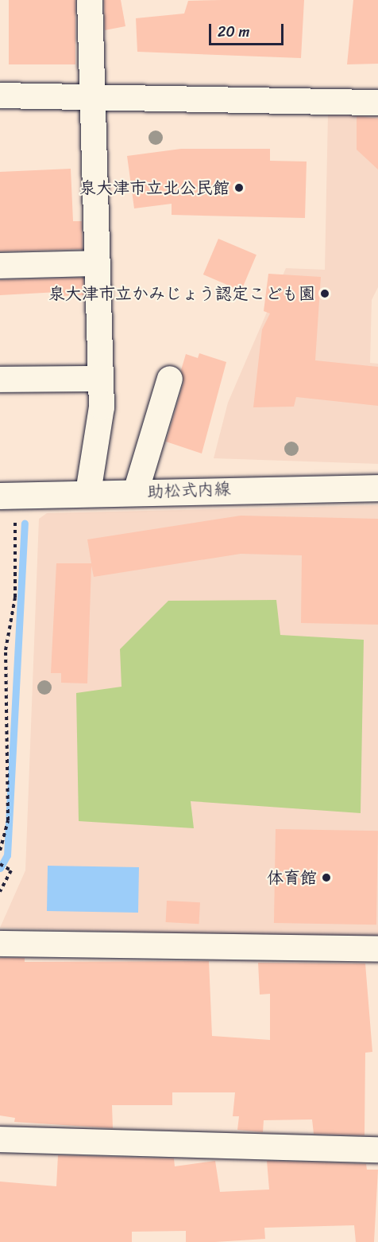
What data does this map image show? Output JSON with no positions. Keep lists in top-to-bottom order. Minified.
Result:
{"streets":{"street":["助松式内線"]},"places":["泉大津市立北公民館","泉大津市立かみじょう認定こども園","体育館"],"scale_bar":"20 m"}
